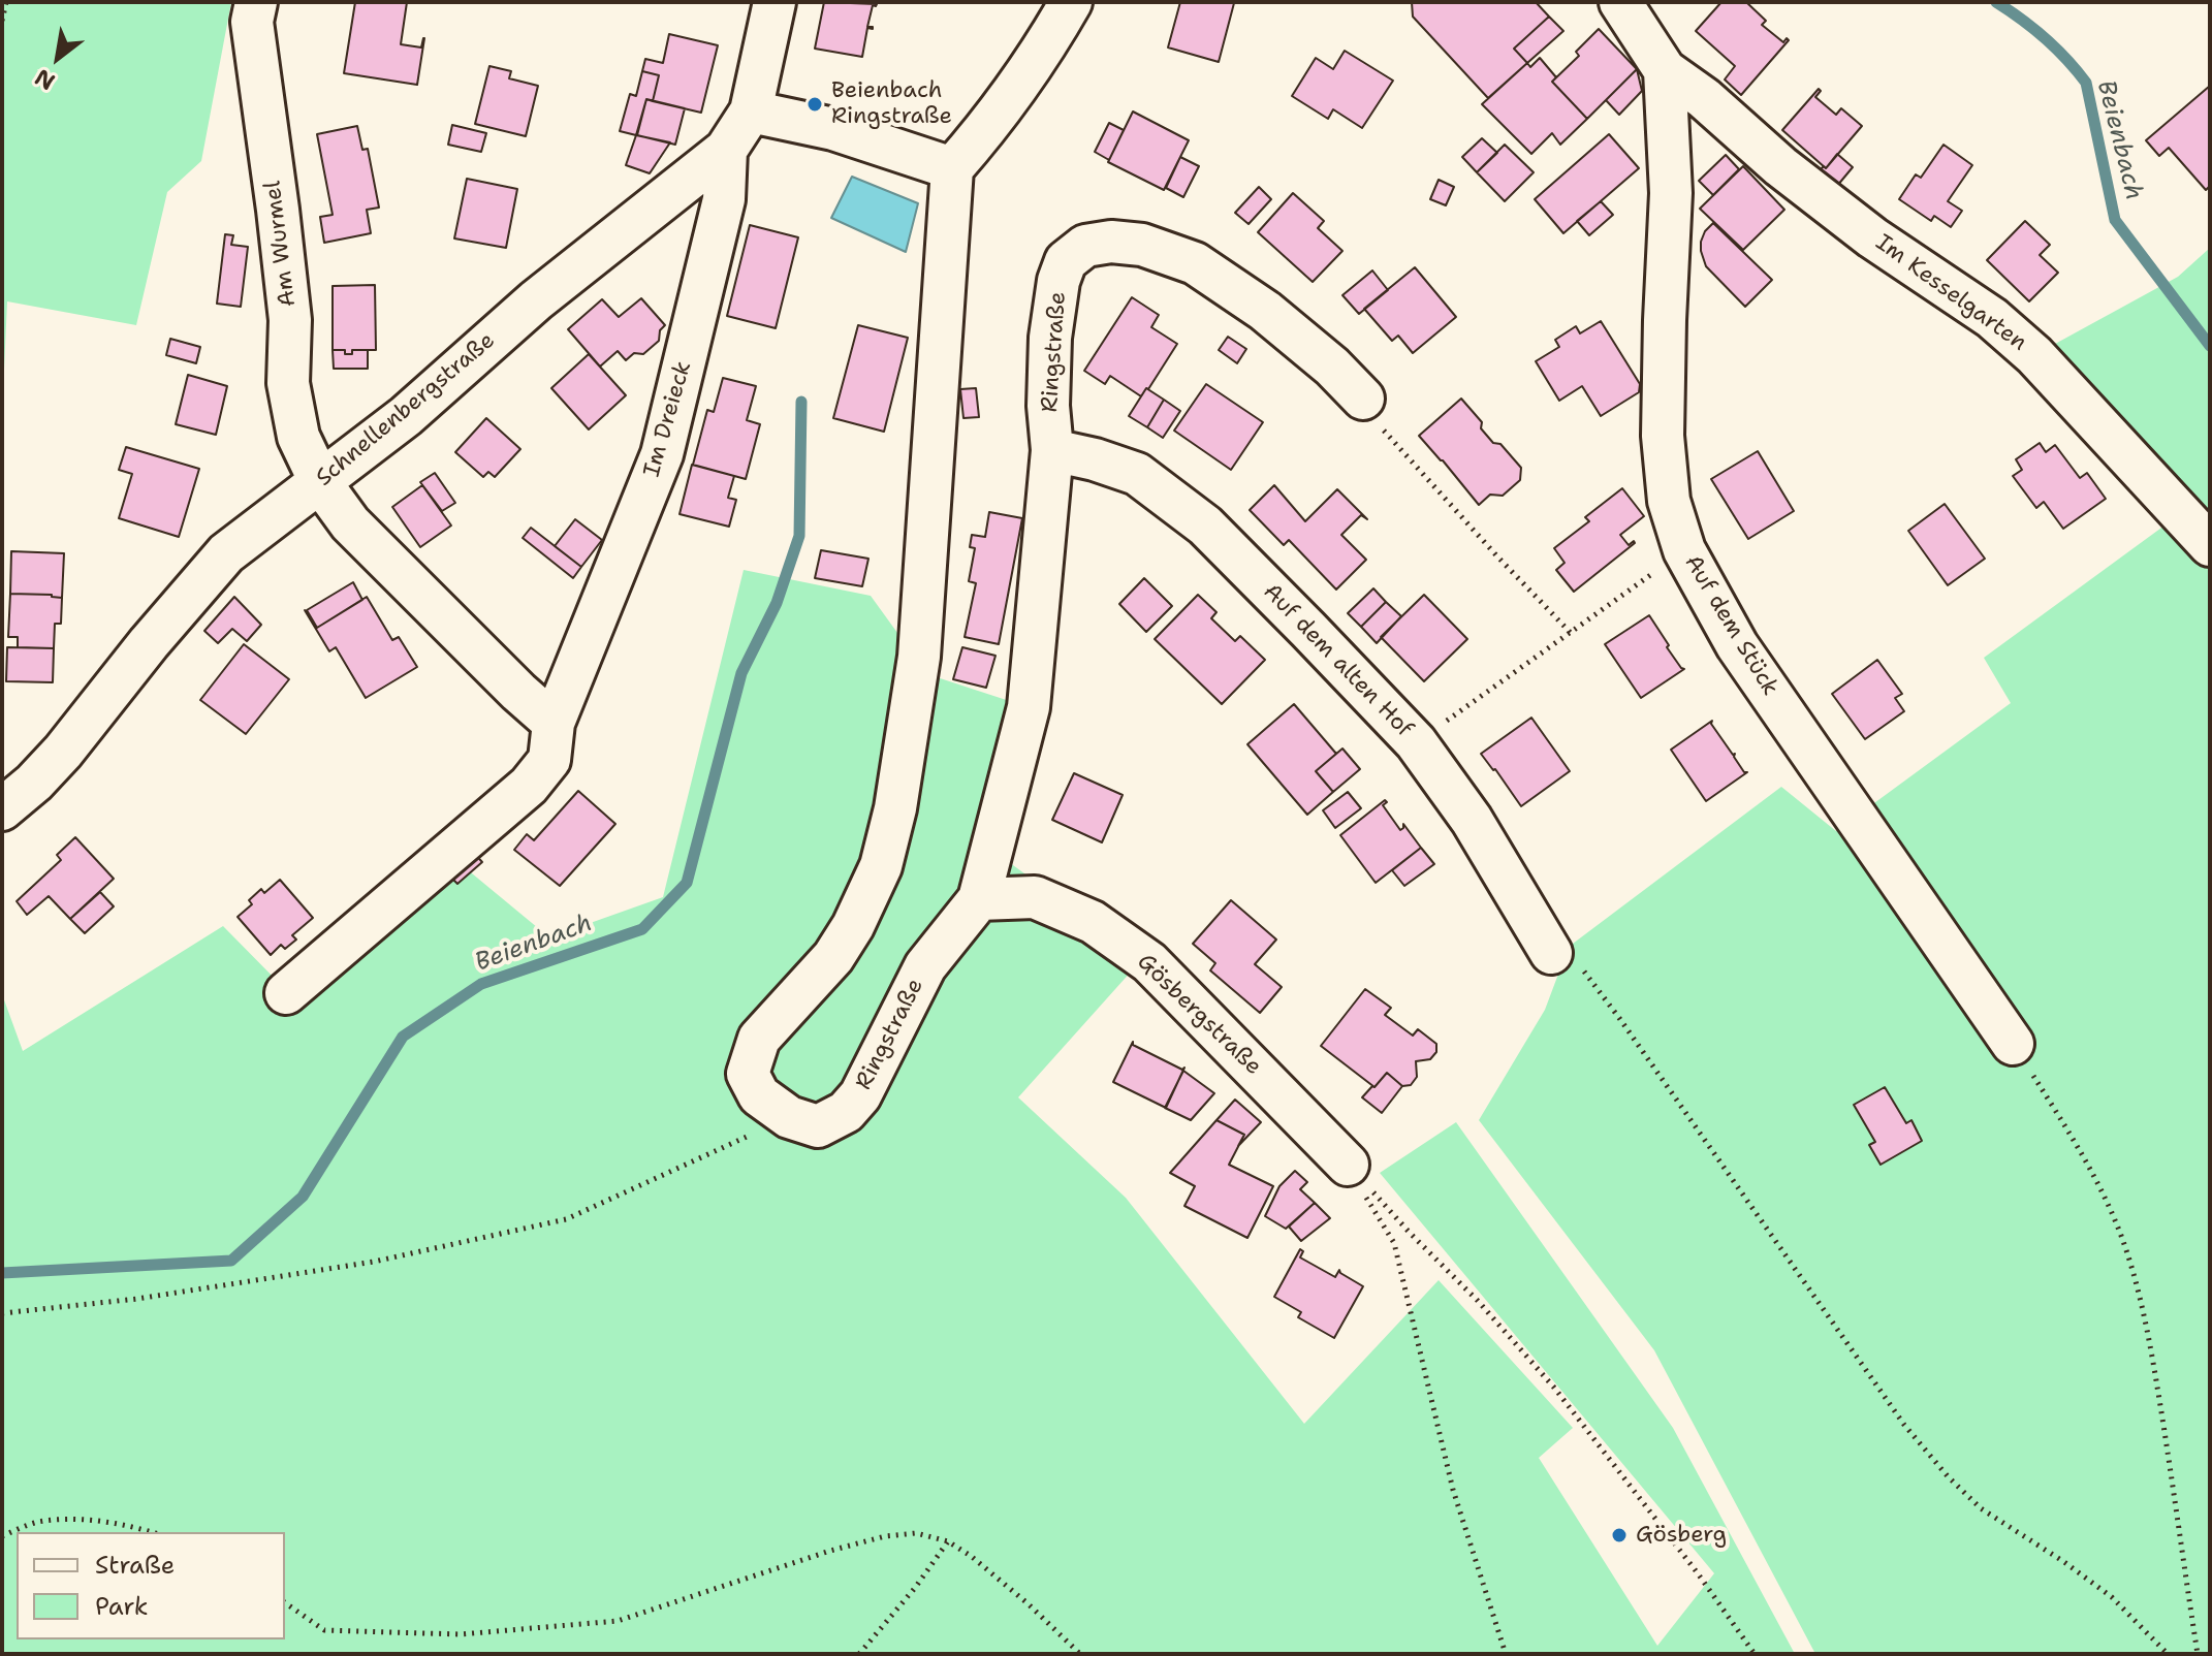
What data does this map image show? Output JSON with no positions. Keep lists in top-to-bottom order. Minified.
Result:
{"streets":{"street":["Am Wurmel","Im Kesselgarten","Ringstraße","Schnellenbergstraße","Im Dreieck","Auf dem Stück","Auf dem alten Hof","Gösbergstraße"]},"crossings":[["Am Wurmel","Schnellenbergstraße"],["Im Kesselgarten","Auf dem Stück"],["Ringstraße","Auf dem alten Hof"],["Ringstraße","Gösbergstraße"],["Schnellenbergstraße","Im Dreieck"]],"water":["Beienbach"],"places":["Beienbach Ringstraße","Gösberg"],"legend":["Straße","Park"],"north":"bottom left"}
